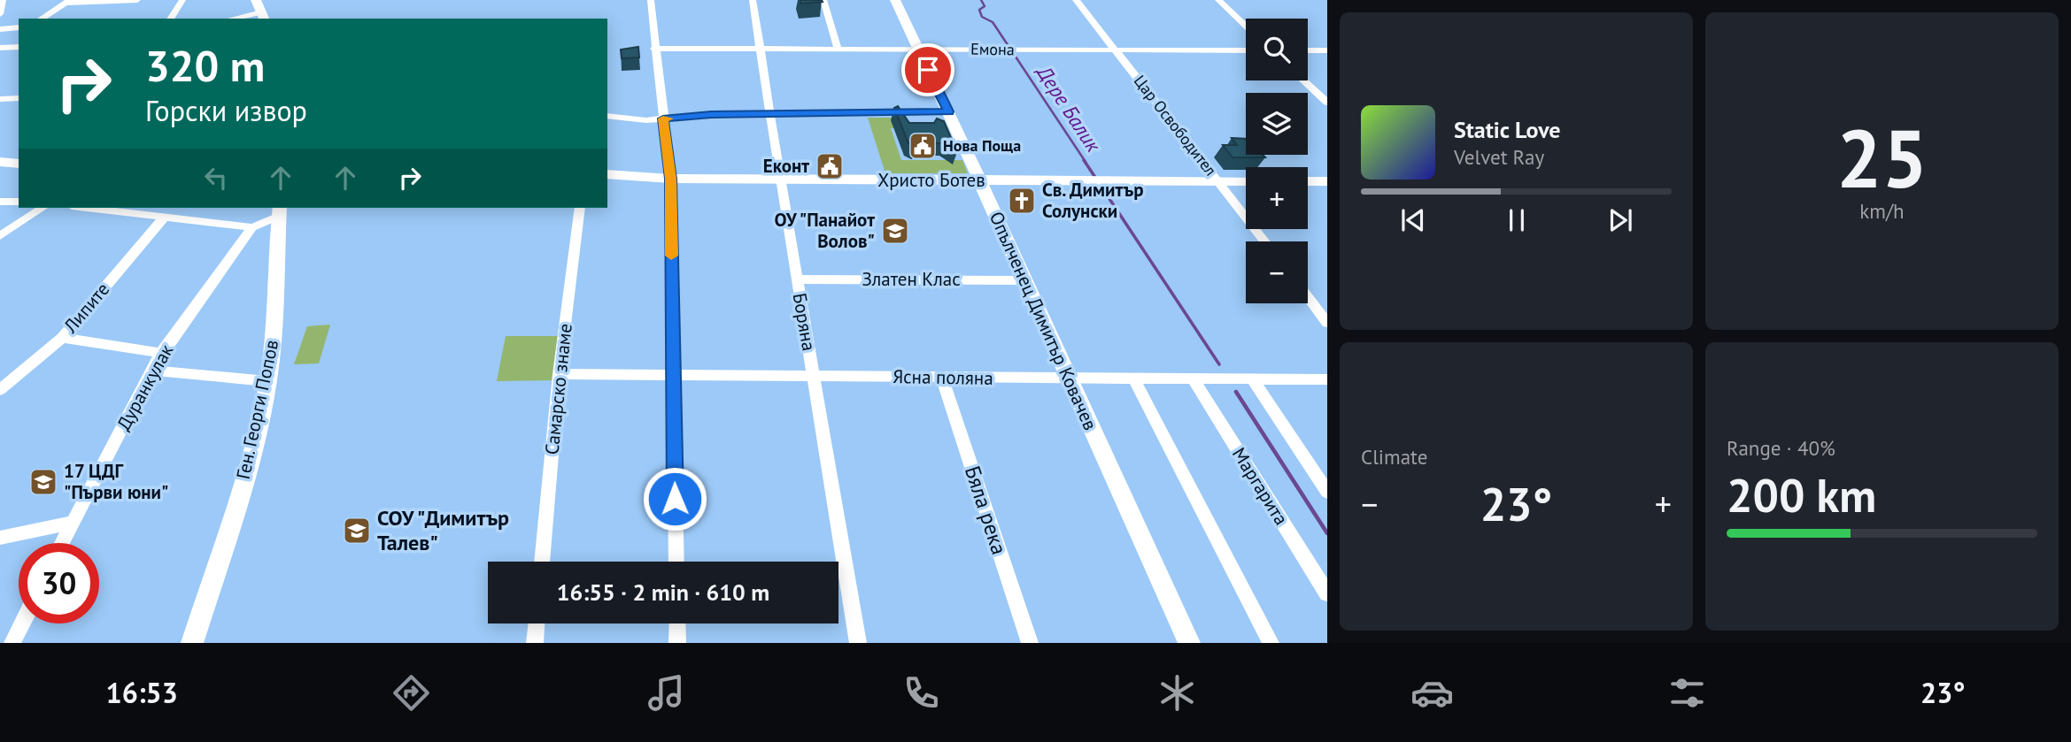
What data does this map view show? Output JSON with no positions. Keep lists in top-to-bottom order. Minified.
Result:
{"streets":{"street":["Емона","Цар Освободител","Христо Ботев","Златен Клас","Липите","Опълченец Димитър Ковачев","Боряна","Ясна поляна","Дуранкулак","Самарско знаме","Ген. Георги Попов","Маргарита","Бяла река"]},"crossings":[["Емона","Цар Освободител"],["Емона","Опълченец Димитър Ковачев"],["Емона","Боряна"],["Цар Освободител","Христо Ботев"],["Христо Ботев","Опълченец Димитър Ковачев"],["Христо Ботев","Боряна"],["Златен Клас","Опълченец Димитър Ковачев"],["Златен Клас","Боряна"],["Опълченец Димитър Ковачев","Ясна поляна"],["Боряна","Ясна поляна"],["Ясна поляна","Самарско знаме"],["Ясна поляна","Маргарита"],["Ясна поляна","Бяла река"]],"water":["Дере Балик"],"places":{"public building":["Нова Поща","Еконт"],"church":["Св. Димитър Солунски"],"school or university":["ОУ \"Панайот Волов\"","17 ЦДГ \"Първи юни\"","СОУ \"Димитър Талев\""]},"page":{"tile":[["25","km/h"],"Climate",["Range · 40%","200 km"]],"map_buttons":["+","−"],"turn":["320 m","Горски извор"],"song":["Static Love","Velvet Ray"],"heat":["−","23°","+"],"limit":"30","trip":"16:55 · 2 min · 610 m","tabs":["16:53","23°"]}}
